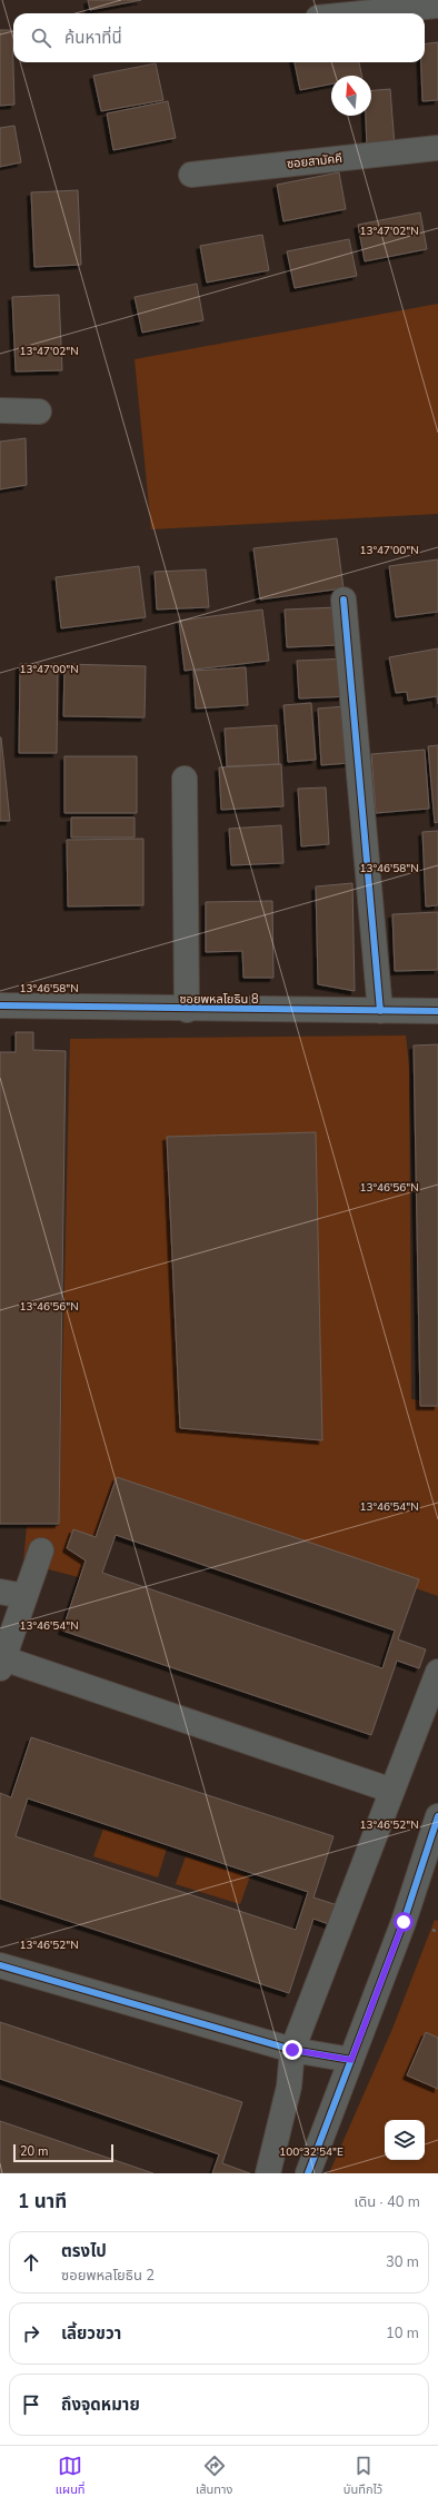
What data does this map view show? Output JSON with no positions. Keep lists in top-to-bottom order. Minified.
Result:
{"streets":{"street":["ซอยสามัคคี","ซอยพหลโยธิน 8"]},"scale_bar":"20 m","north":"top","page":{"search":"ค้นหาที่นี่","scale":"20 m","heading":["1 นาที","เดิน · 40 m"],"list":[["ตรงไป","ซอยพหลโยธิน 2","30 m"],["เลี้ยวขวา","10 m"],"ถึงจุดหมาย"],"nav":["แผนที่","เส้นทาง","บันทึกไว้"]},"coordinates":["13°47'02\"N","13°47'00\"N","13°46'58\"N","13°46'56\"N","13°46'54\"N","13°46'52\"N","100°32'54\"E"]}
